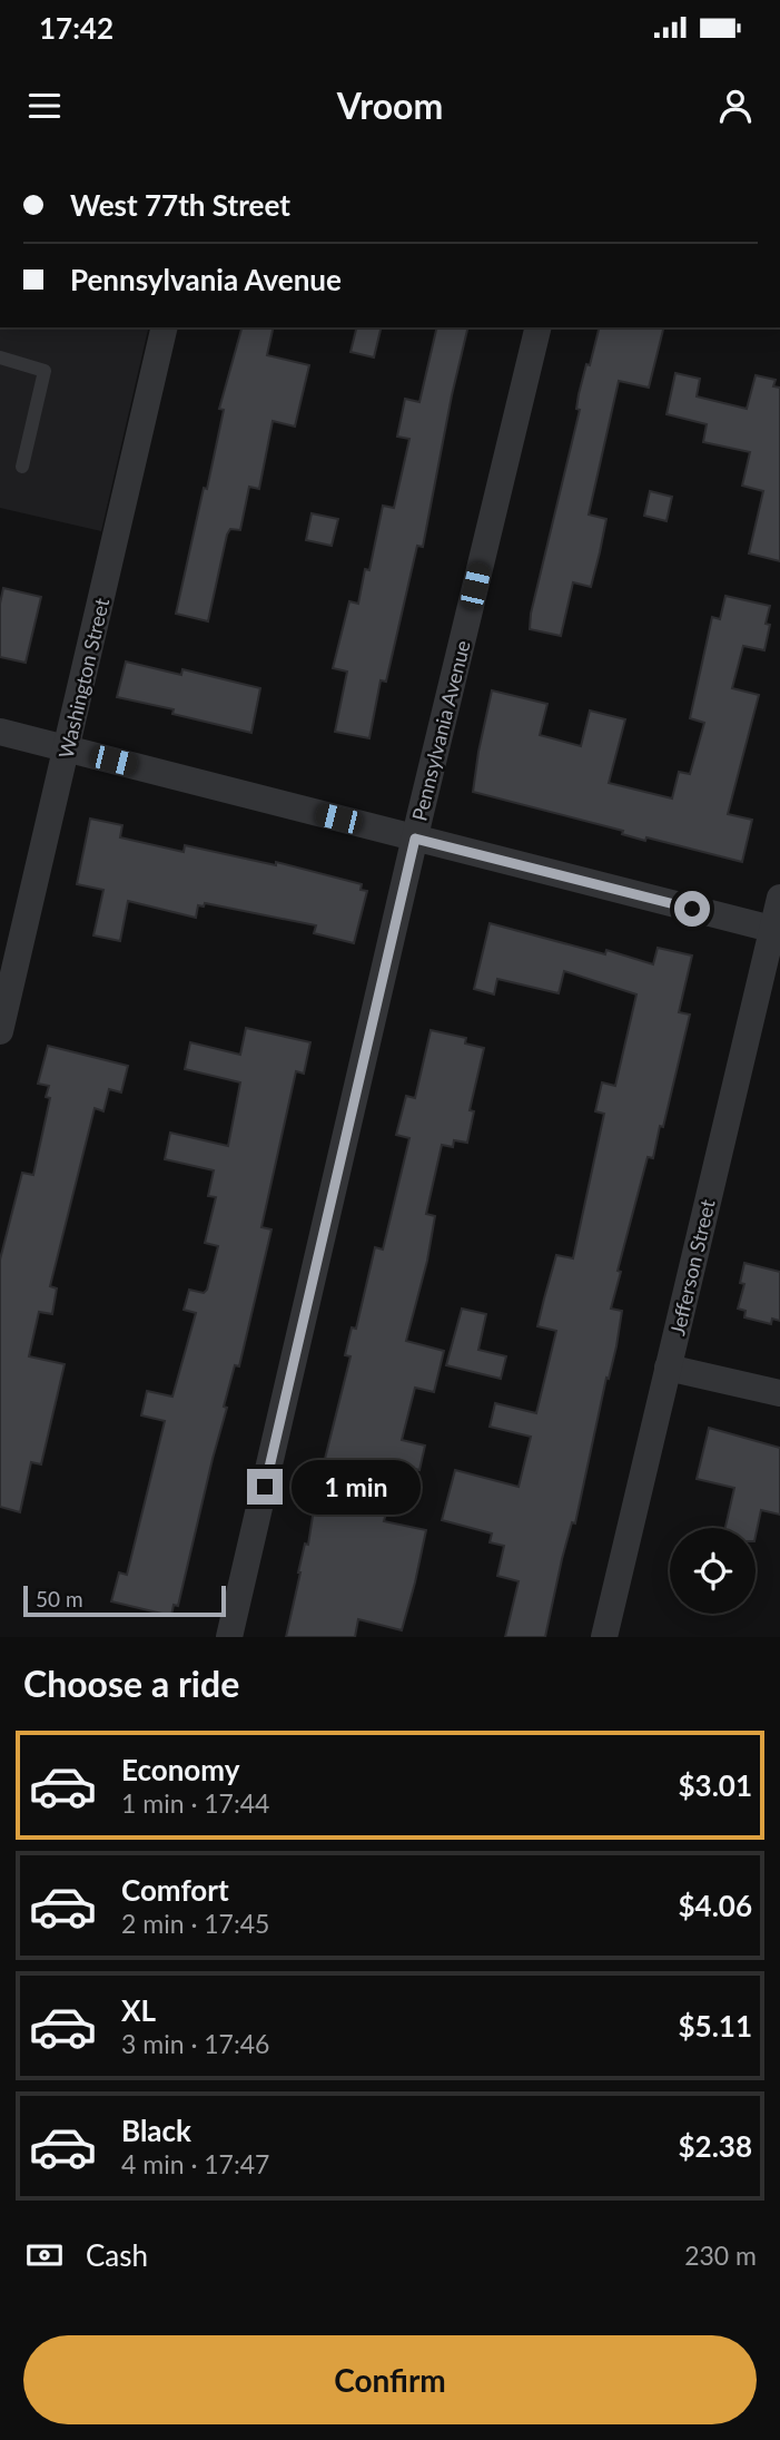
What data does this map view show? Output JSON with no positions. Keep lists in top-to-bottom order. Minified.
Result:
{"streets":{"street":["Washington Street","Pennsylvania Avenue","Jefferson Street"]},"scale_bar":"50 m","page":{"status":"17:42","header":"Vroom","banner":["West 77th Street","Pennsylvania Avenue"],"bubble":"1 min","scale":"50 m","heading":"Choose a ride","list":[{"name":"Economy","note":"1 min · 17:44","value":"$3.01"},{"name":"Comfort","note":"2 min · 17:45","value":"$4.06"},{"name":"XL","note":"3 min · 17:46","value":"$5.11"},{"name":"Black","note":"4 min · 17:47","value":"$2.38"}],"pay":["Cash","230 m"],"buttons":"Confirm"}}
